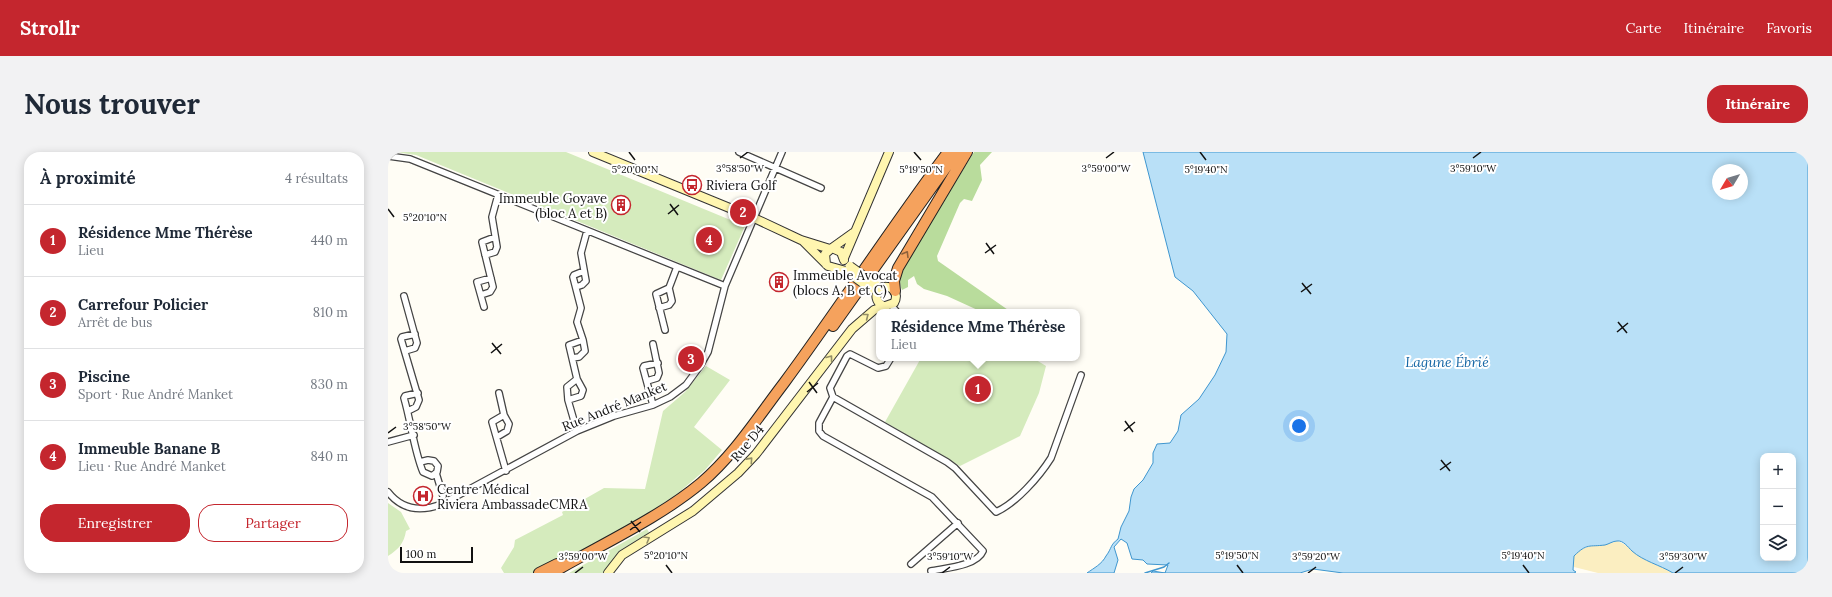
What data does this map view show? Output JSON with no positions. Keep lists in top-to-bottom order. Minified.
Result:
{"streets":{"main road":["Rue D4"],"street":["Rue André Manket"]},"one_way":["Rue D4"],"water":["Lagune Ébrié"],"places":{"bus stop":["Riviera Golf"],"building":["Immeuble Goyave (bloc A et B)","Immeuble Avocat (blocs A, B et C)"],"hospital":["Centre Médical Riviera AmbassadeCMRA"]},"scale_bar":"100 m","north":"bottom left","page":{"header":"Strollr","nav":["Carte","Itinéraire","Favoris"],"buttons":["Itinéraire",["Enregistrer","Partager"]],"title":"Nous trouver","heading":["À proximité","4 résultats"],"pins":["2","4","3","1"],"list":[{"mark":"1","name":"Résidence Mme Thérèse","note":"Lieu","value":"440 m"},{"mark":"2","name":"Carrefour Policier","note":"Arrêt de bus","value":"810 m"},{"mark":"3","name":"Piscine","note":"Sport · Rue André Manket","value":"830 m"},{"mark":"4","name":"Immeuble Banane B","note":"Lieu · Rue André Manket","value":"840 m"}],"popup":["Résidence Mme Thérèse","Lieu"],"map_buttons":["+","−"],"scale":"100 m"},"coordinates":["3°58'50\"W","3°59'00\"W","3°59'10\"W","5°20'00\"N","5°19'50\"N","5°19'40\"N","5°20'10\"N","3°59'20\"W","3°59'30\"W"]}
